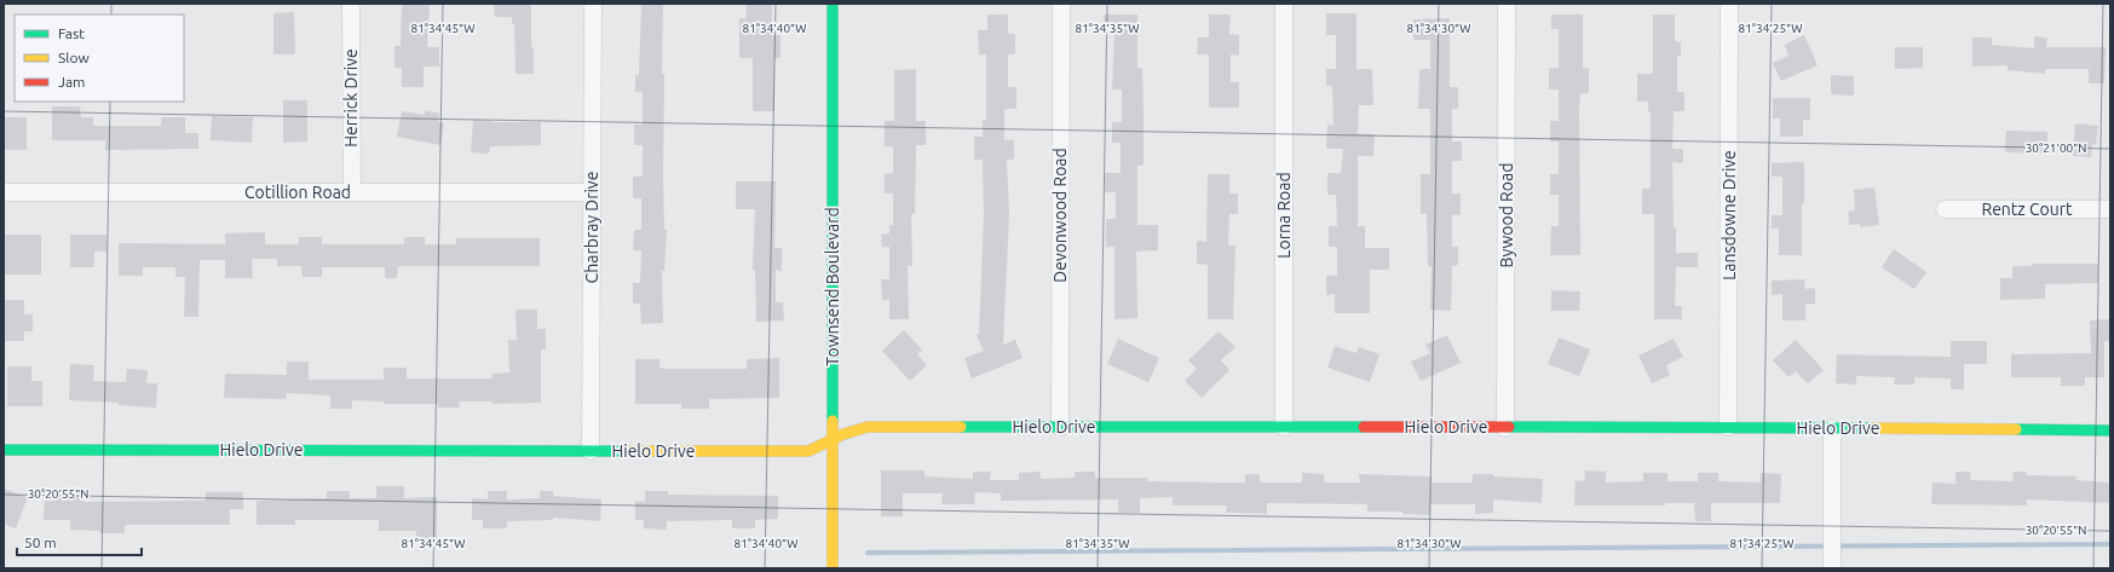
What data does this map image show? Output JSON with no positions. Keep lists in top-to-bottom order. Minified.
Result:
{"streets":{"street":["Herrick Drive","Cotillion Road","Rentz Court","Devonwood Road","Lorna Road","Bywood Road","Lansdowne Drive","Charbray Drive","Townsend Boulevard","Hielo Drive"]},"crossings":[["Herrick Drive","Cotillion Road"],["Cotillion Road","Charbray Drive"],["Devonwood Road","Hielo Drive"],["Lorna Road","Hielo Drive"],["Bywood Road","Hielo Drive"],["Lansdowne Drive","Hielo Drive"],["Charbray Drive","Hielo Drive"],["Townsend Boulevard","Hielo Drive"]],"legend":["Fast","Slow","Jam"],"scale_bar":"50 m","coordinates":["81°34'45\"W","81°34'40\"W","81°34'35\"W","81°34'30\"W","81°34'25\"W","30°21'00\"N","30°20'55\"N"]}
